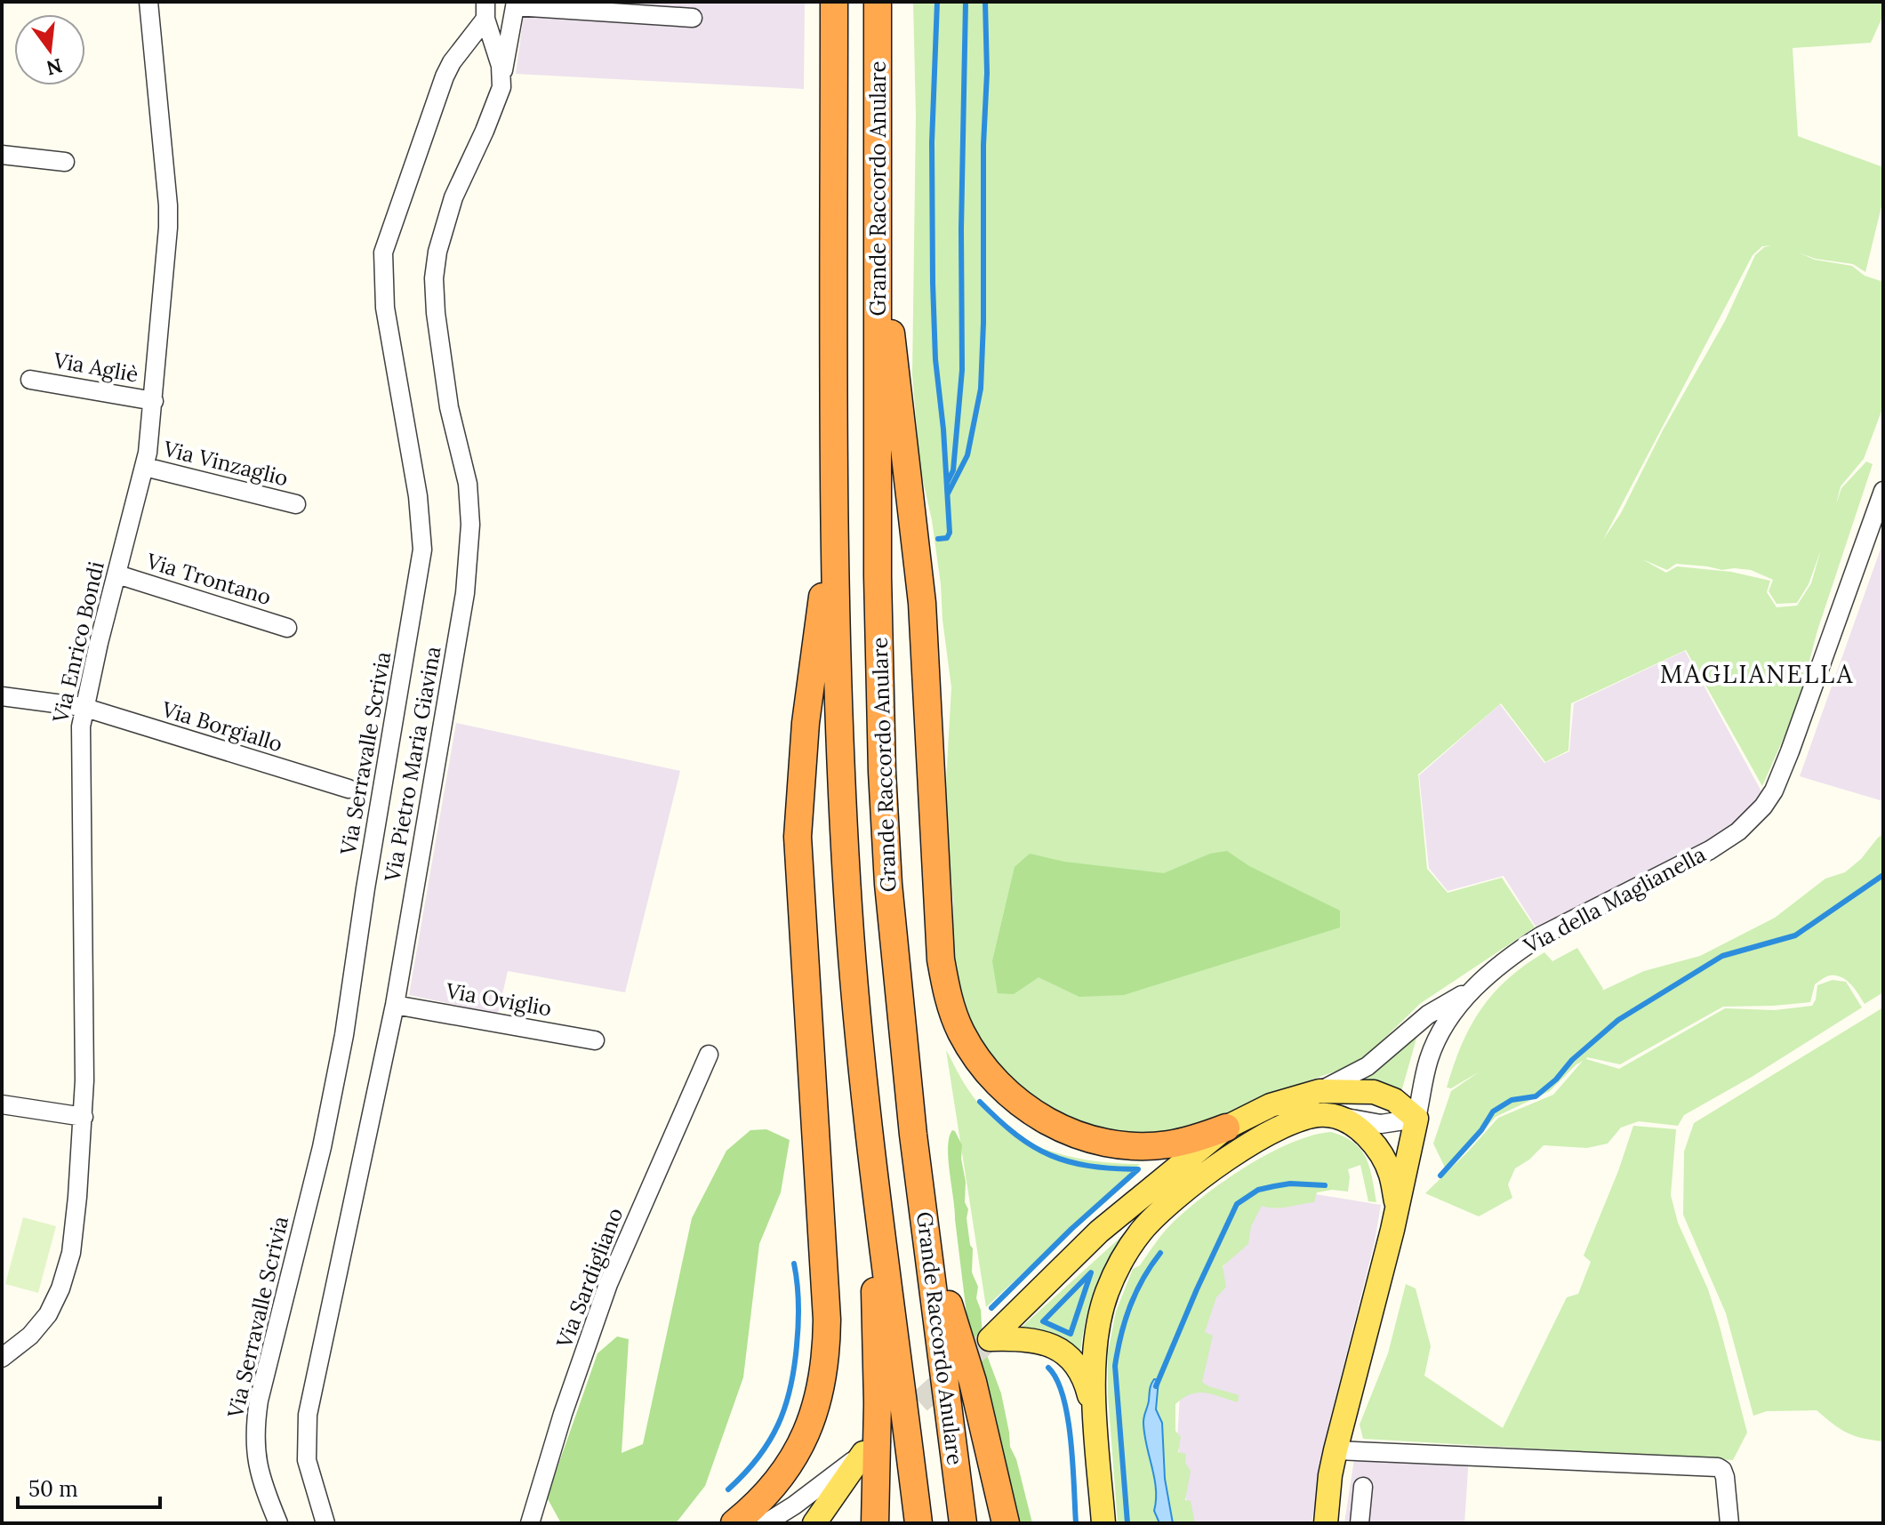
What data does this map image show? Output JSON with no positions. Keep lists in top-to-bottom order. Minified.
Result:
{"streets":{"highway":["Grande Raccordo Anulare"],"main road":["Via della Maglianella"],"street":["Via Agliè","Via Vinzaglio","Via Trontano","Via Enrico Bondi","Via Borgiallo","Via Serravalle Scrivia","Via Pietro Maria Giavina","Via Oviglio","Via Sardigliano"]},"crossings":[["Via Agliè","Via Enrico Bondi"],["Via Vinzaglio","Via Enrico Bondi"],["Via Trontano","Via Enrico Bondi"],["Via Enrico Bondi","Via Borgiallo"],["Via Pietro Maria Giavina","Via Oviglio"]],"districts":["MAGLIANELLA"],"scale_bar":"50 m","north":"bottom"}
